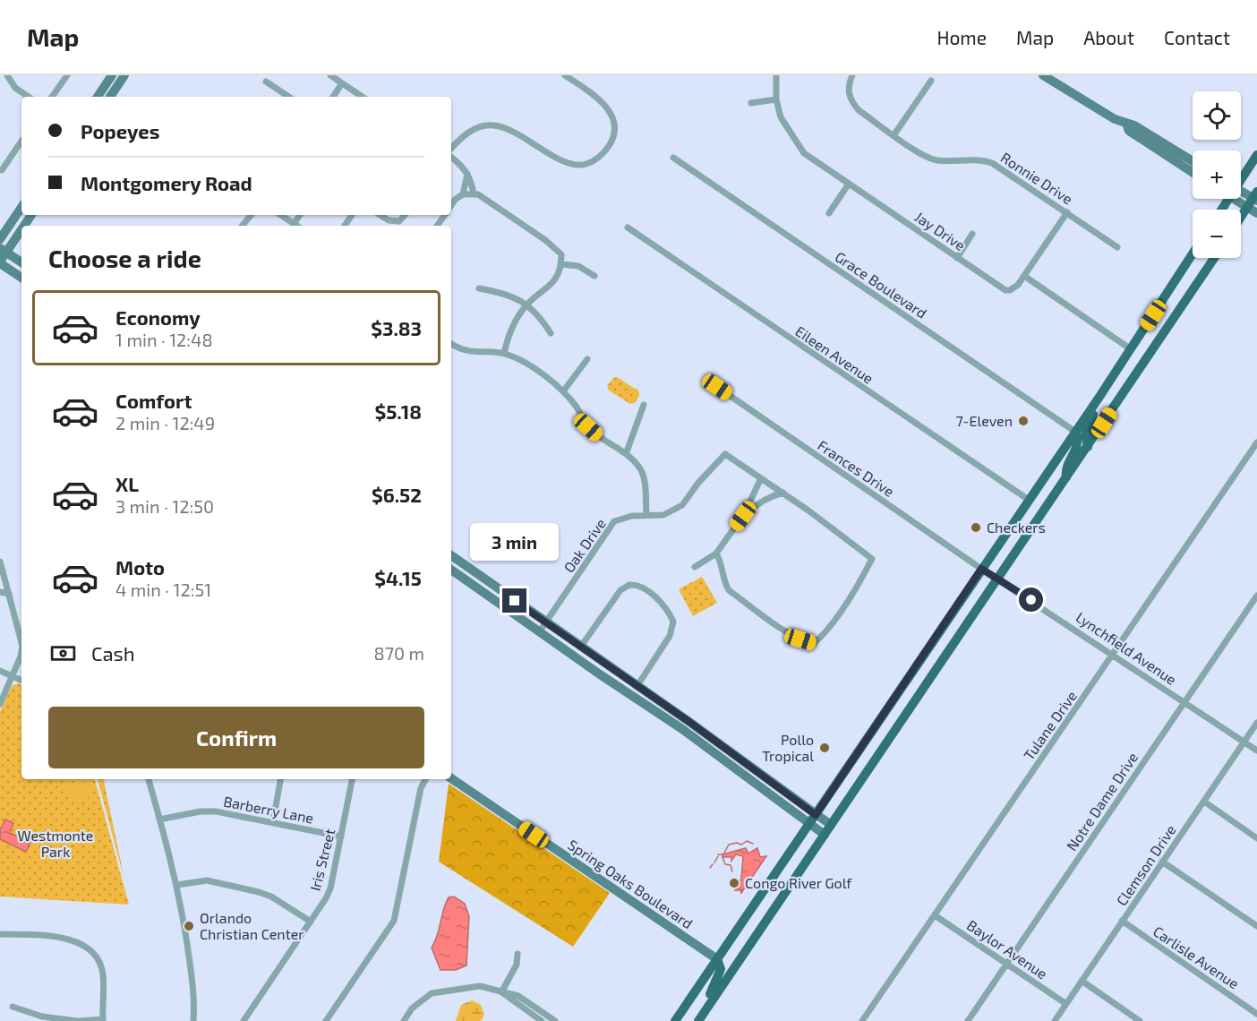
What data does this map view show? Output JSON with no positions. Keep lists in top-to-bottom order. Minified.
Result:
{"streets":{"main road":["Spring Oaks Boulevard"],"street":["Ronnie Drive","Jay Drive","Grace Boulevard","Eileen Avenue","Frances Drive","Oak Drive","Lynchfield Avenue","Tulane Drive","Notre Dame Drive","Barberry Lane","Iris Street","Clemson Drive","Baylor Avenue","Carlisle Avenue"]},"crossings":[["Frances Drive","Lynchfield Avenue"],["Lynchfield Avenue","Tulane Drive"],["Lynchfield Avenue","Notre Dame Drive"],["Lynchfield Avenue","Clemson Drive"],["Tulane Drive","Baylor Avenue"],["Notre Dame Drive","Baylor Avenue"],["Barberry Lane","Iris Street"],["Clemson Drive","Baylor Avenue"],["Clemson Drive","Carlisle Avenue"]],"parks":["Westmonte Park"],"places":["7-Eleven","Checkers","Pollo Tropical","Congo River Golf","Orlando Christian Center"],"page":{"header":"Map","nav":["Home","Map","About","Contact"],"map_buttons":["+","−"],"banner":["Popeyes","Montgomery Road"],"heading":"Choose a ride","list":[{"name":"Economy","note":"1 min · 12:48","value":"$3.83"},{"name":"Comfort","note":"2 min · 12:49","value":"$5.18"},{"name":"XL","note":"3 min · 12:50","value":"$6.52"},{"name":"Moto","note":"4 min · 12:51","value":"$4.15"}],"bubble":"3 min","pay":["Cash","870 m"],"buttons":"Confirm"}}
